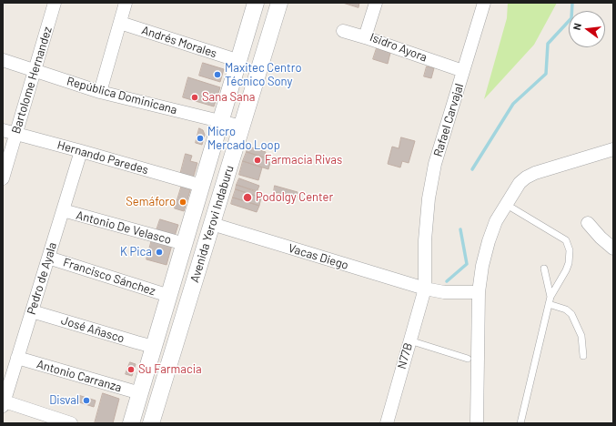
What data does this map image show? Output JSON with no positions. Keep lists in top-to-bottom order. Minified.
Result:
{"streets":{"street":["Andrés Morales","Isidro Ayora","Bartolome Hernandez","República Dominicana","Rafael Carvajal","Hernando Paredes","Avenida Yerovi Indaburu","Antonio De Velasco","Vacas Diego","Francisco Sánchez","Pedro de Ayala","José Añasco","N77B","Antonio Carranza"]},"crossings":[["Andrés Morales","Avenida Yerovi Indaburu"],["Isidro Ayora","Rafael Carvajal"],["Bartolome Hernandez","República Dominicana"],["Bartolome Hernandez","Hernando Paredes"],["República Dominicana","Avenida Yerovi Indaburu"],["Rafael Carvajal","Vacas Diego"],["Rafael Carvajal","N77B"],["Hernando Paredes","Avenida Yerovi Indaburu"],["Hernando Paredes","Pedro de Ayala"],["Avenida Yerovi Indaburu","Antonio De Velasco"],["Avenida Yerovi Indaburu","Vacas Diego"],["Avenida Yerovi Indaburu","Francisco Sánchez"],["Avenida Yerovi Indaburu","José Añasco"],["Avenida Yerovi Indaburu","Antonio Carranza"],["Antonio De Velasco","Pedro de Ayala"],["Vacas Diego","N77B"],["Francisco Sánchez","Pedro de Ayala"],["Pedro de Ayala","José Añasco"],["Pedro de Ayala","Antonio Carranza"]],"places":["Maxitec Centro Técnico Sony","Sana Sana","Micro Mercado Loop","Farmacia Rivas","Podolgy Center","Semáforo","K Pica","Su Farmacia","Disval"],"north":"left"}
